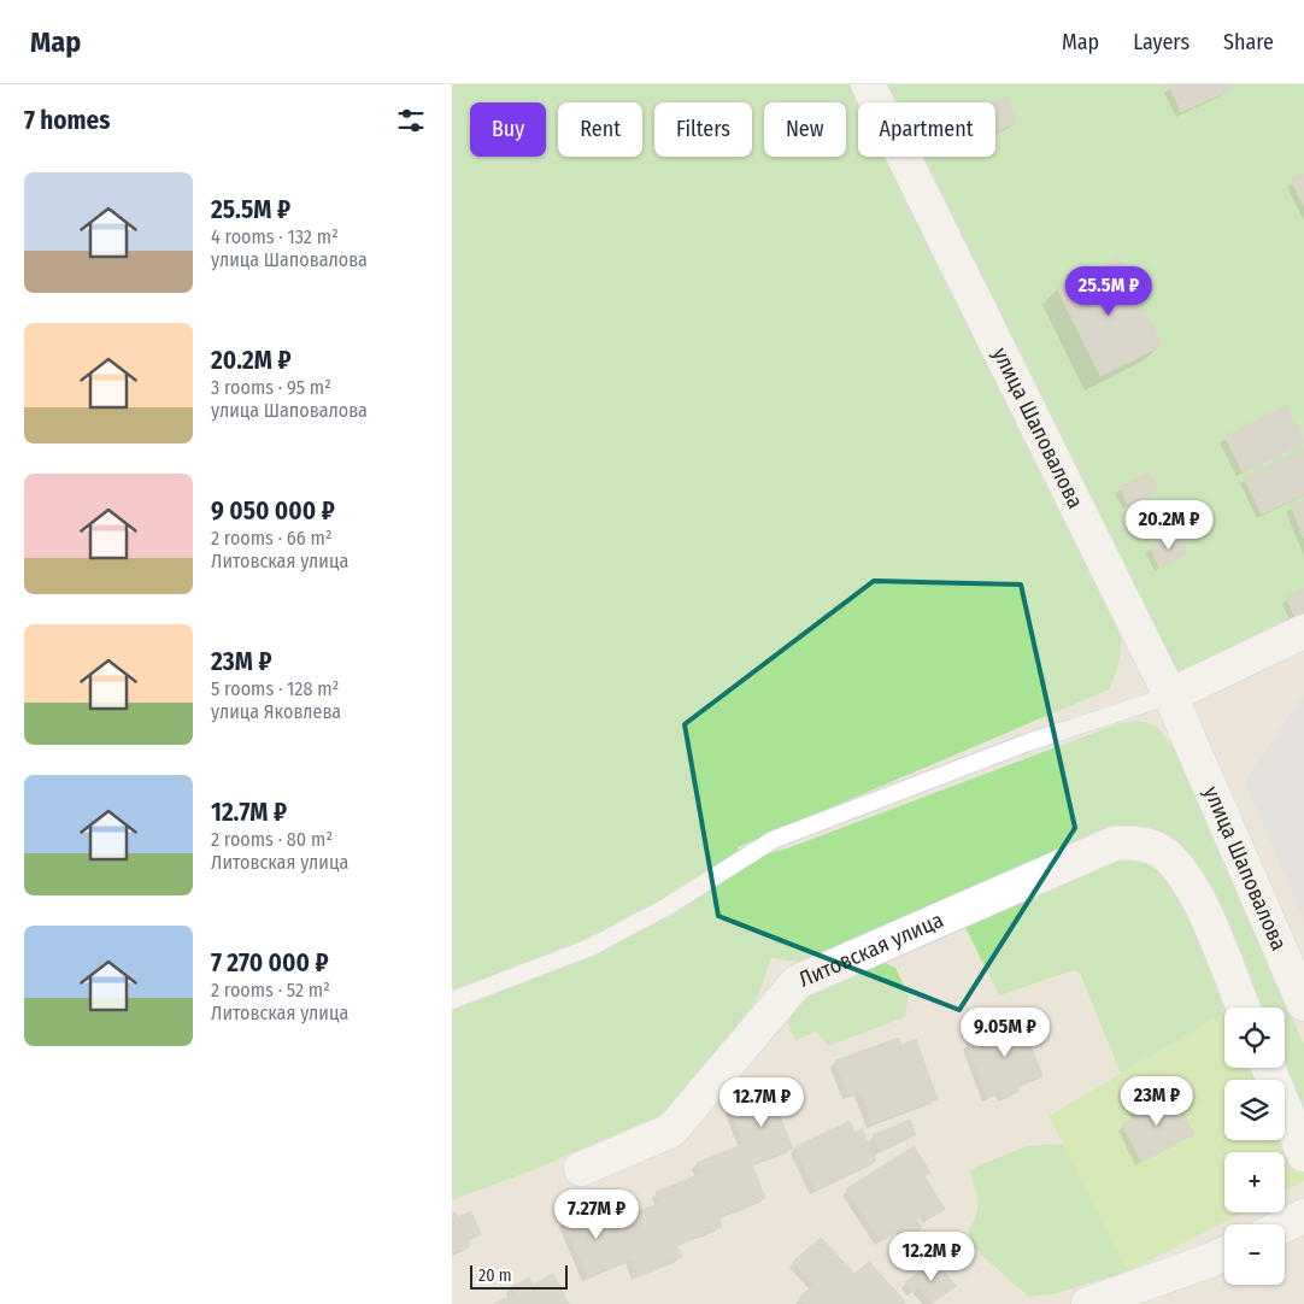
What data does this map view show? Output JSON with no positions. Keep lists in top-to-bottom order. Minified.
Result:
{"streets":{"street":["улица Шаповалова","Литовская улица"]},"scale_bar":"20 m","page":{"header":"Map","nav":["Map","Layers","Share"],"heading":"7 homes","chip":["Buy","Rent","Filters","New","Apartment"],"list":[{"name":"25.5M ₽","note":"4 rooms · 132 m² · улица Шаповалова"},{"name":"20.2M ₽","note":"3 rooms · 95 m² · улица Шаповалова"},{"name":"9 050 000 ₽","note":"2 rooms · 66 m² · Литовская улица"},{"name":"23M ₽","note":"5 rooms · 128 m² · улица Яковлева"},{"name":"12.7M ₽","note":"2 rooms · 80 m² · Литовская улица"},{"name":"7 270 000 ₽","note":"2 rooms · 52 m² · Литовская улица"}],"price":["25.5M ₽","20.2M ₽","9.05M ₽","23M ₽","12.7M ₽","7.27M ₽","12.2M ₽"],"map_buttons":["+","−"],"scale":"20 m"}}
